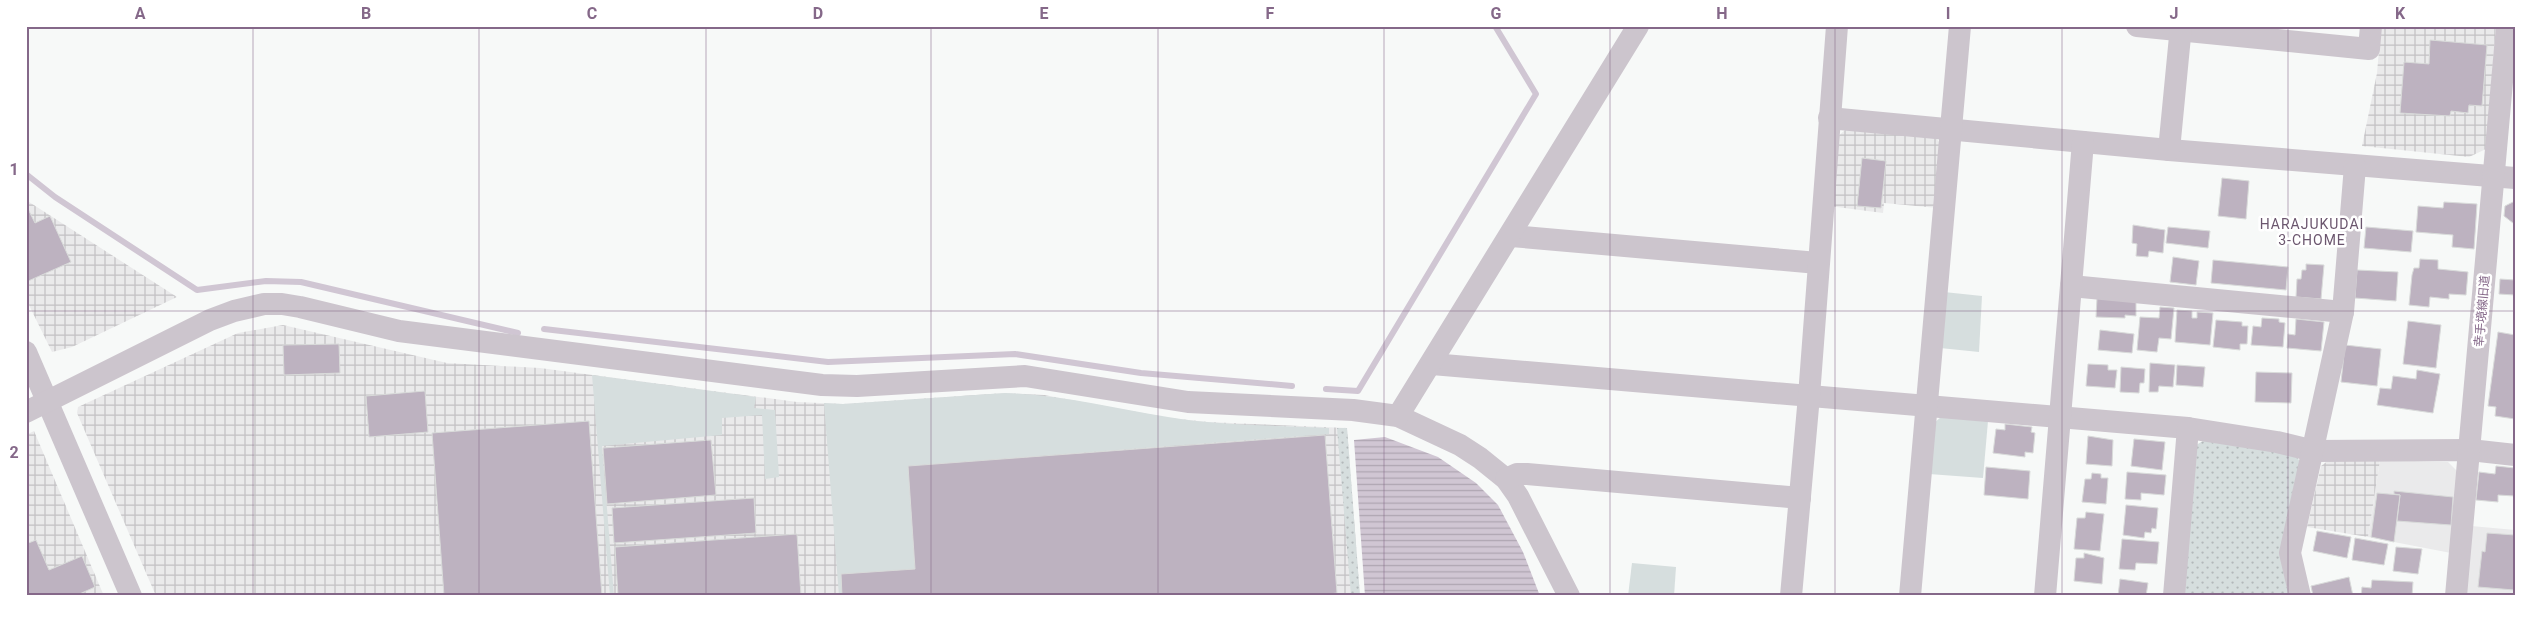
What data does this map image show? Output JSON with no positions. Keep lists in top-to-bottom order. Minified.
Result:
{"streets":{"street":["幸手境線旧道"]},"districts":["HARAJUKUDAI 3-CHOME"],"grid":{"columns":["A","B","C","D","E","F","G","H","I","J","K"],"rows":["1","2"]}}
